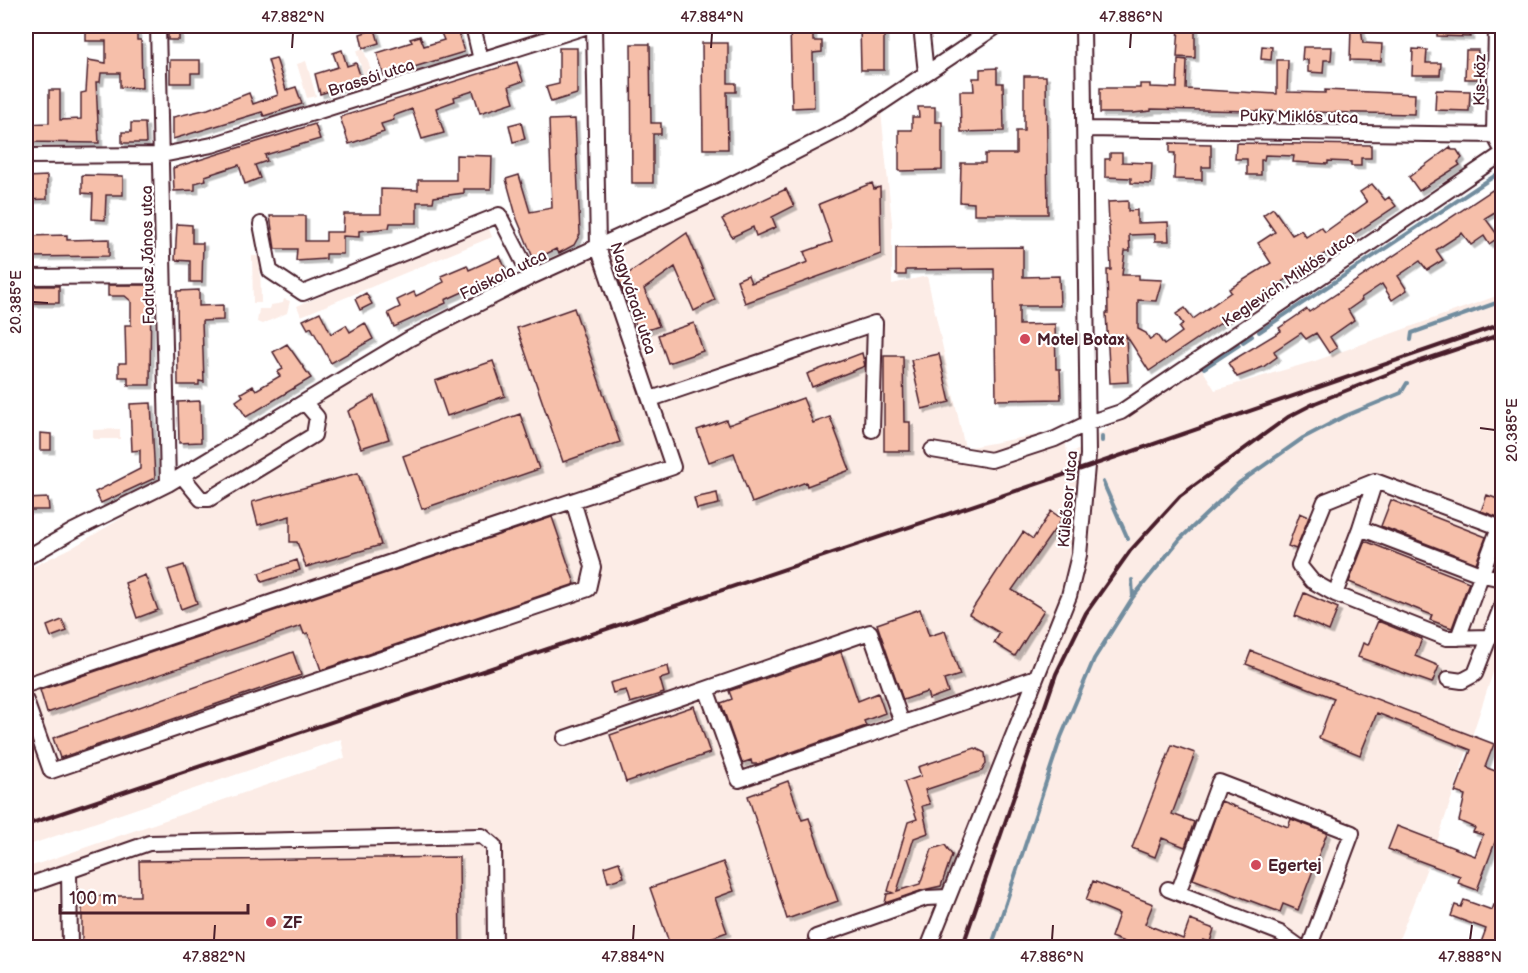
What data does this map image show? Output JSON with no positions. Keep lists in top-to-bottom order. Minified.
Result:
{"streets":{"street":["Brassói utca","Kis-köz","Puky Miklós utca","Fadrusz János utca","Faiskola utca","Keglevich Miklós utca","Nagyváradi utca","Külsősor utca"]},"crossings":[["Brassói utca","Fadrusz János utca"],["Kis-köz","Puky Miklós utca"],["Puky Miklós utca","Külsősor utca"],["Fadrusz János utca","Faiskola utca"],["Faiskola utca","Nagyváradi utca"],["Keglevich Miklós utca","Külsősor utca"]],"places":["Motel Botax","Egertej","ZF"],"scale_bar":"100 m","coordinates":["47.882°N","47.884°N","47.886°N","20.385°E","47.888°N"]}
